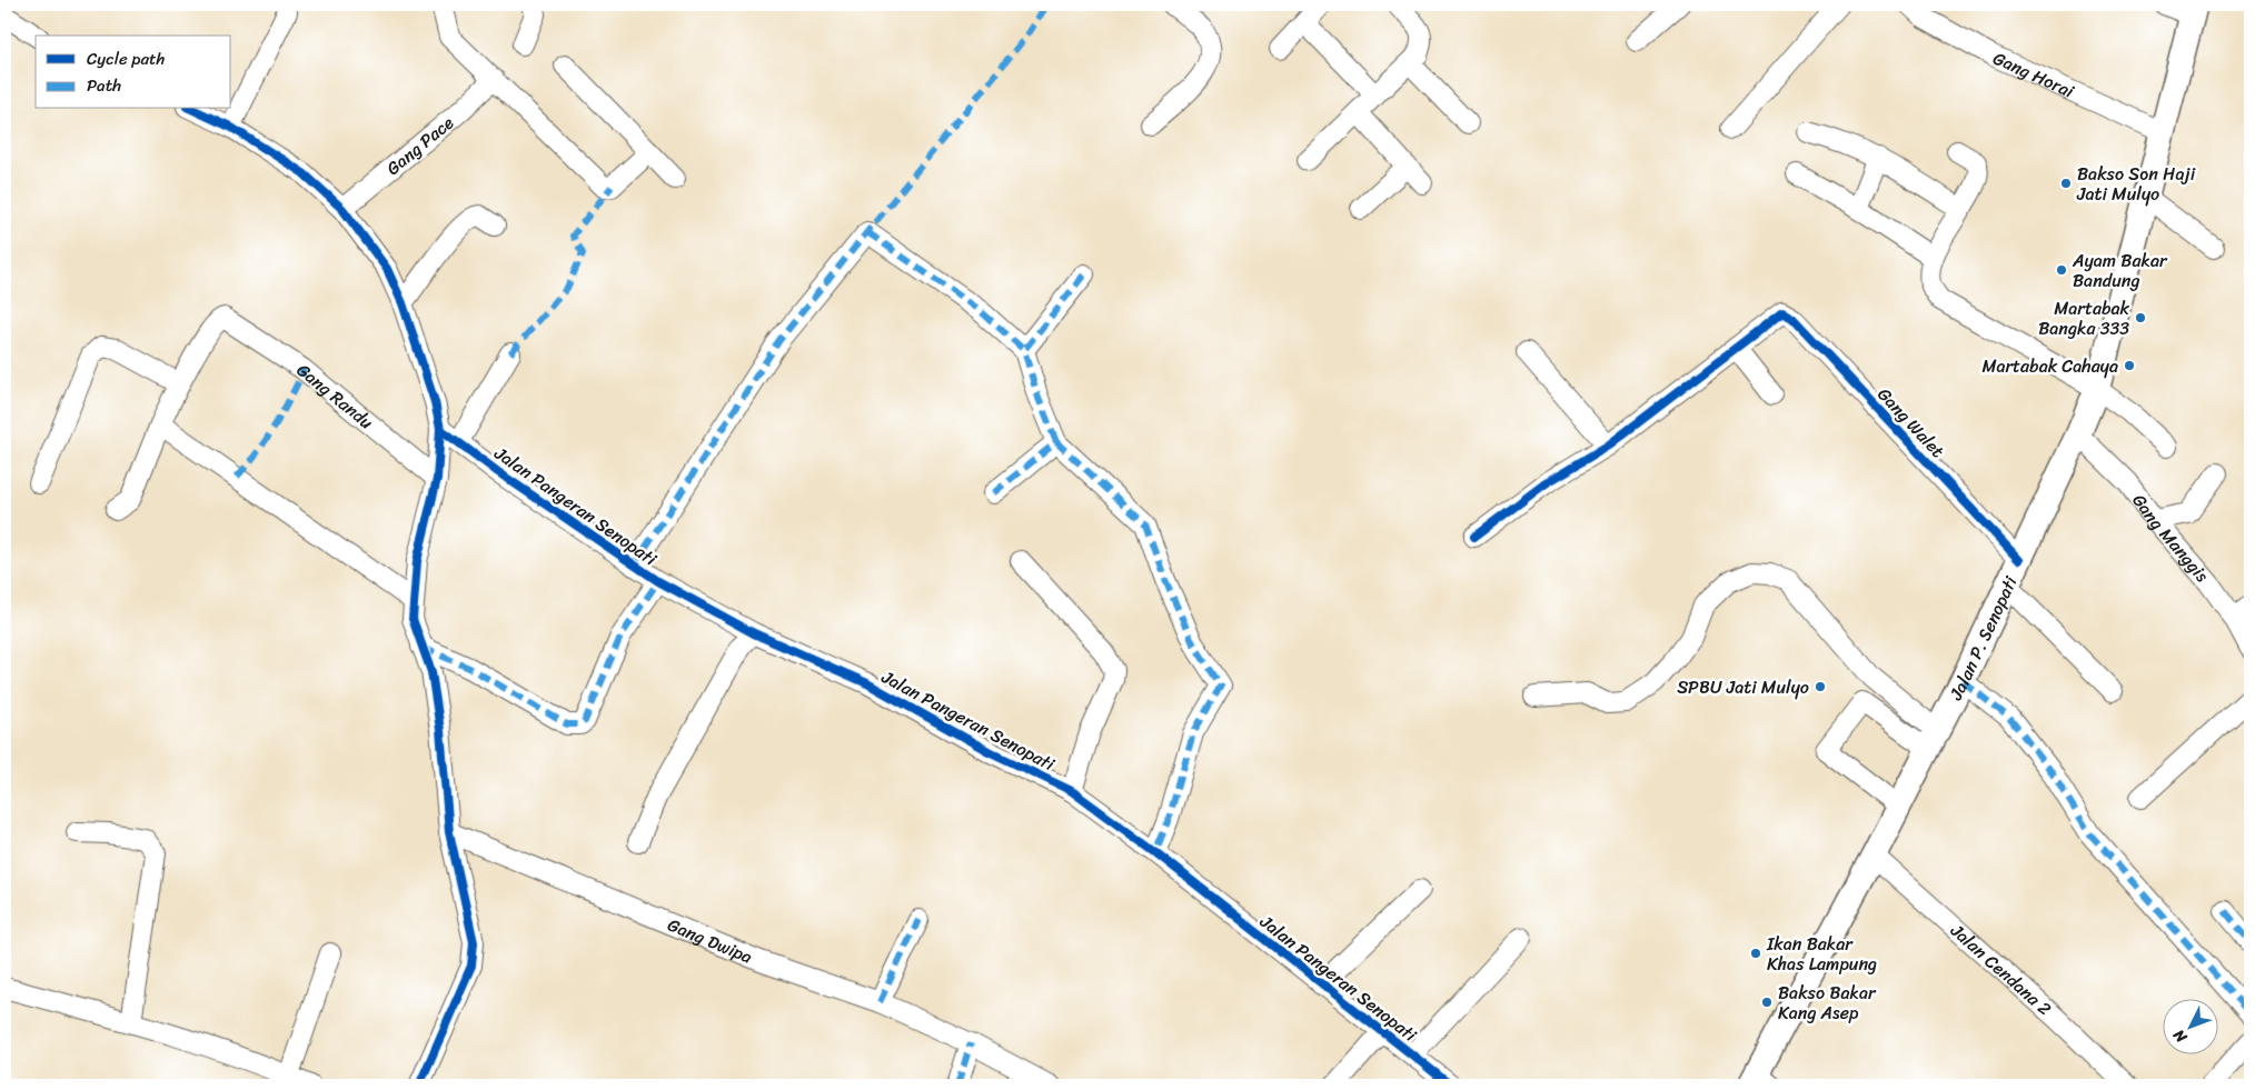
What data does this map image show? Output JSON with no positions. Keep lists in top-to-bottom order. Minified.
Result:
{"streets":{"main road":["Jalan P. Senopati"],"street":["Gang Horai","Gang Pace","Gang Randu","Gang Walet","Jalan Pangeran Senopati","Gang Manggis","Gang Dwipa","Jalan Cendana 2"]},"crossings":[["Gang Horai","Jalan P. Senopati"],["Gang Walet","Jalan P. Senopati"],["Gang Manggis","Jalan P. Senopati"],["Jalan P. Senopati","Jalan Cendana 2"]],"places":["Bakso Son Haji Jati Mulyo","Ayam Bakar Bandung","Martabak Bangka 333","Martabak Cahaya","SPBU Jati Mulyo","Ikan Bakar Khas Lampung","Bakso Bakar Kang Asep"],"legend":["Cycle path","Path"],"north":"bottom left"}
